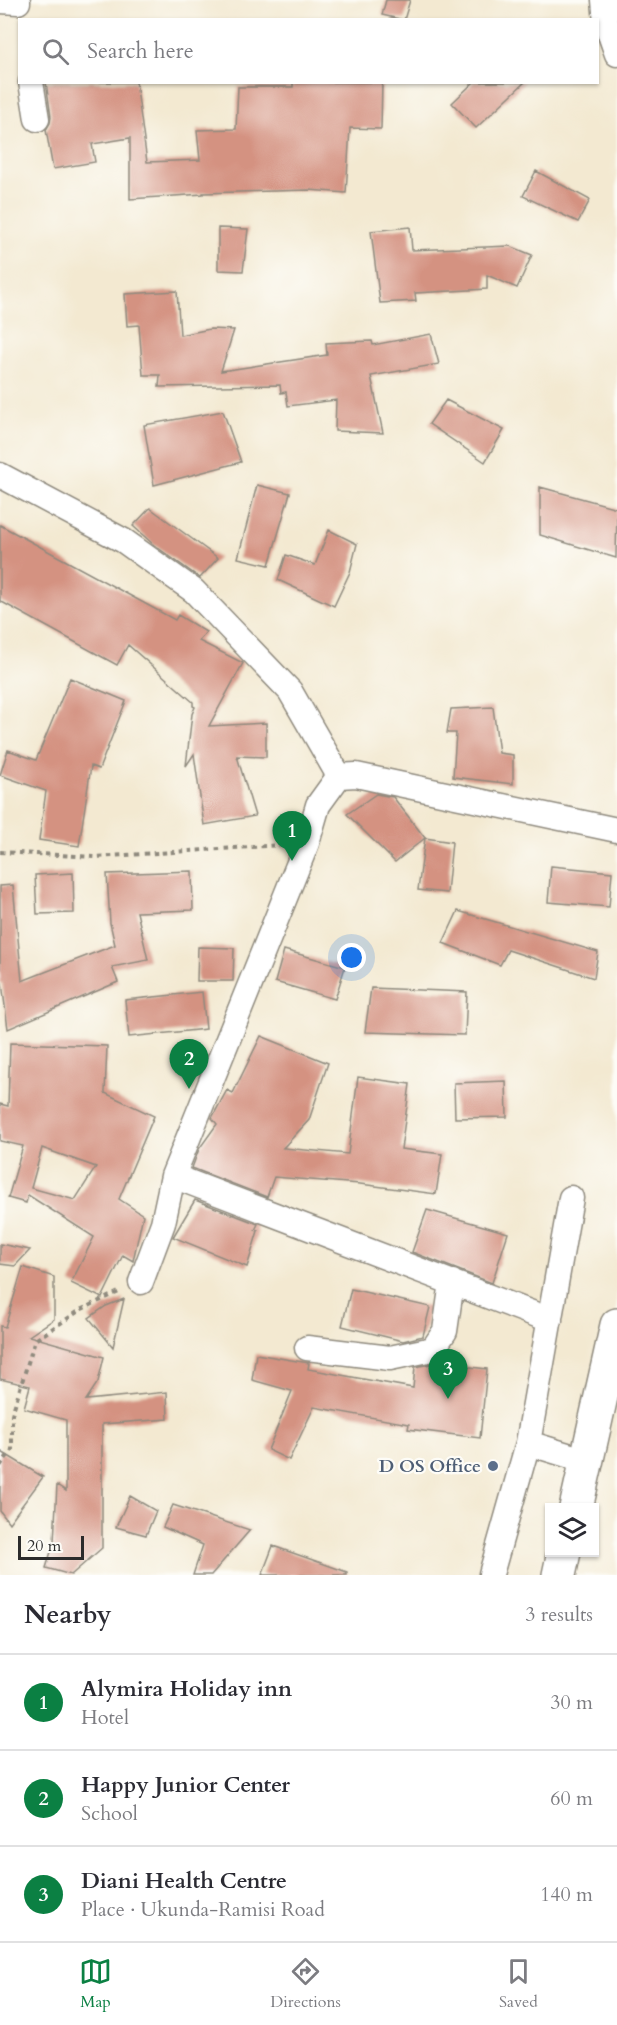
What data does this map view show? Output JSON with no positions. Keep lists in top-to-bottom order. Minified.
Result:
{"places":["D OS Office"],"scale_bar":"20 m","page":{"search":"Search here","pins":["1","2","3"],"scale":"20 m","heading":["Nearby","3 results"],"list":[{"mark":"1","name":"Alymira Holiday inn","note":"Hotel","value":"30 m"},{"mark":"2","name":"Happy Junior Center","note":"School","value":"60 m"},{"mark":"3","name":"Diani Health Centre","note":"Place · Ukunda-Ramisi Road","value":"140 m"}],"nav":["Map","Directions","Saved"]}}
